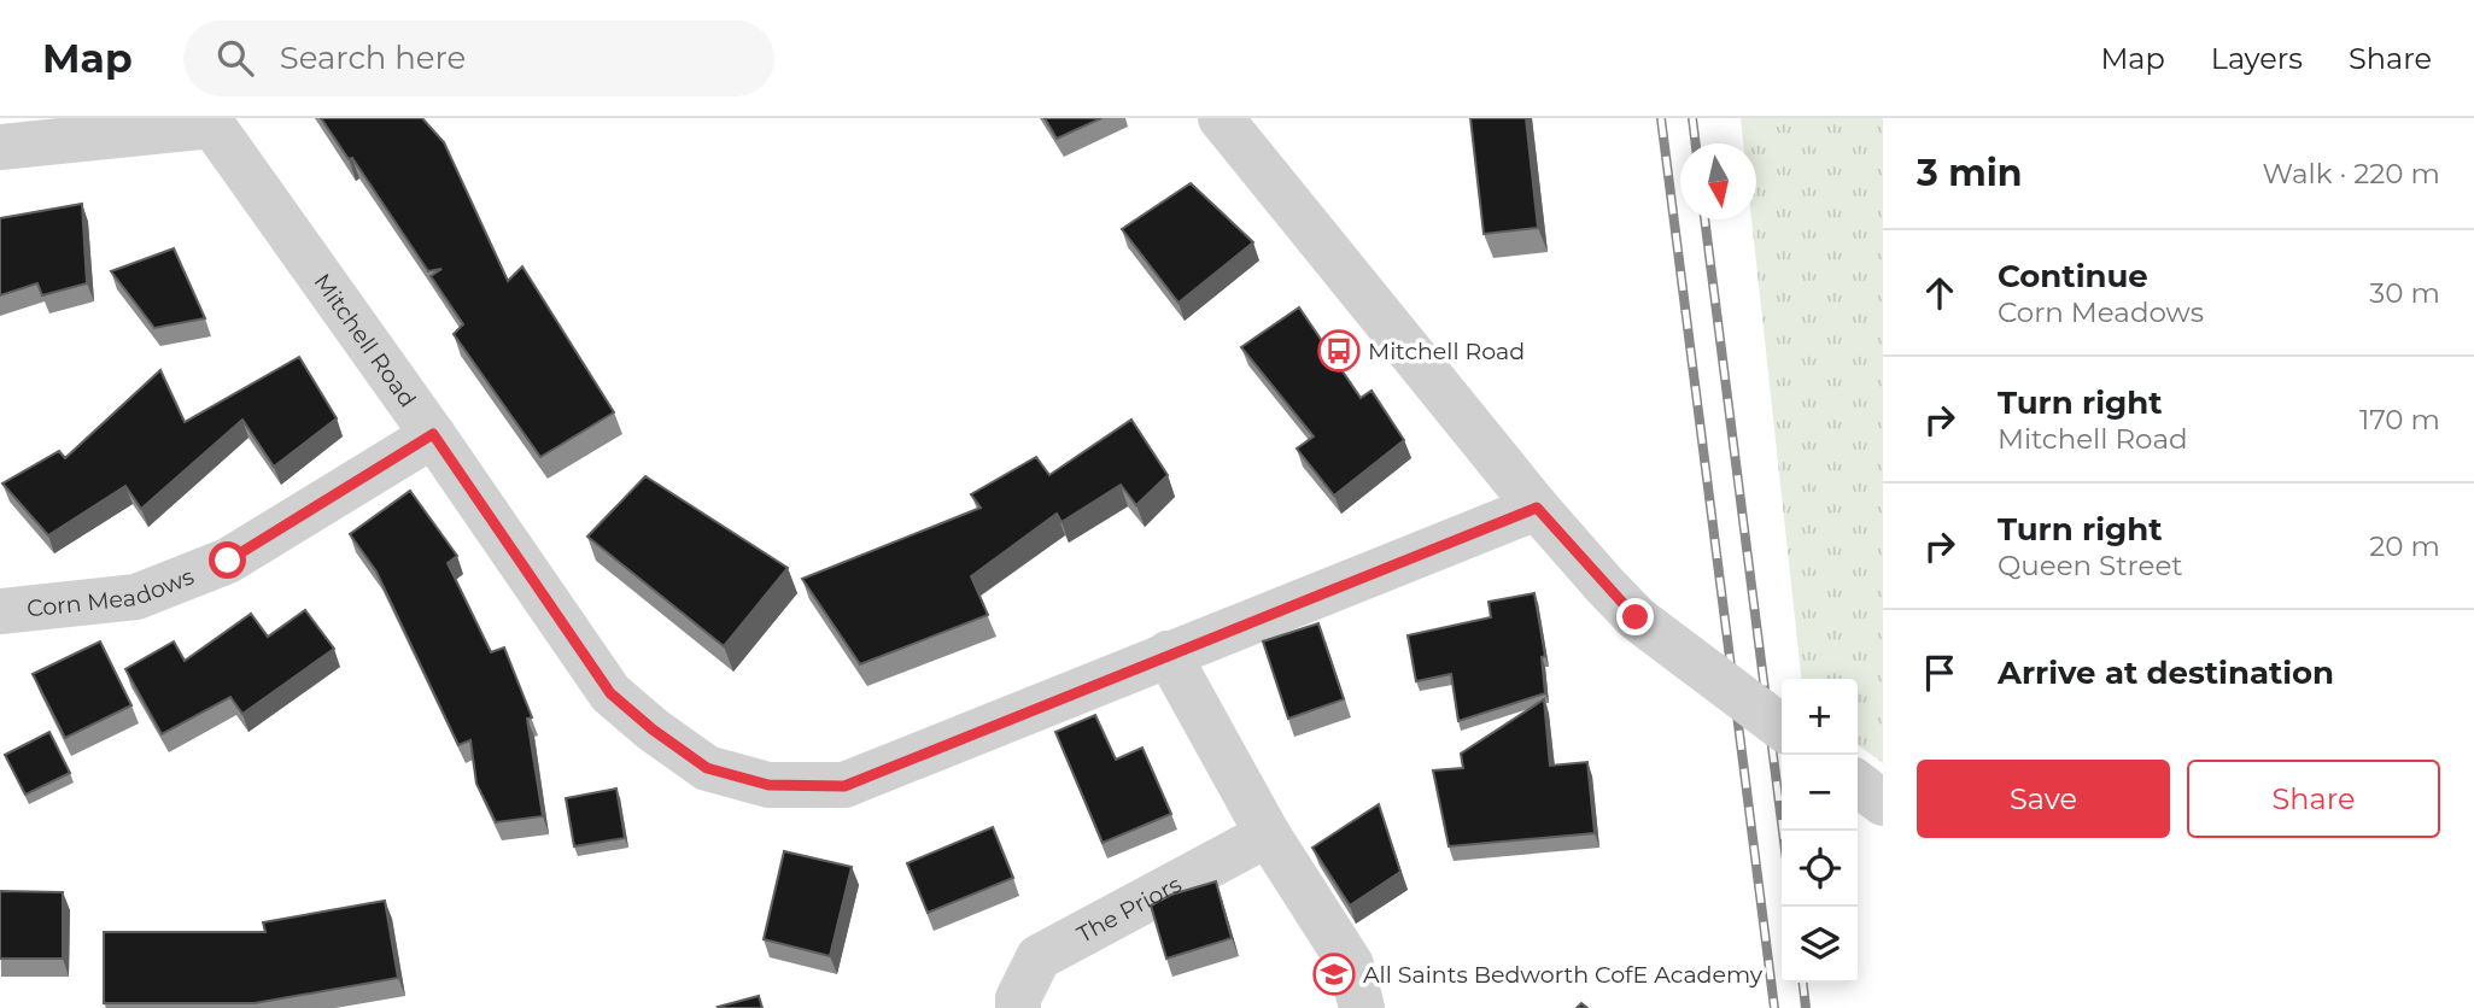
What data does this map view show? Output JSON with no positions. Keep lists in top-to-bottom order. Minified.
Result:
{"streets":{"street":["Mitchell Road","Corn Meadows","The Priors"]},"crossings":[["Mitchell Road","Corn Meadows"]],"places":{"bus stop":["Mitchell Road"],"school or university":["All Saints Bedworth CofE Academy"]},"north":"bottom","page":{"header":"Map","search":"Search here","nav":["Map","Layers","Share"],"heading":["3 min","Walk · 220 m"],"list":[["Continue","Corn Meadows","30 m"],["Turn right","Mitchell Road","170 m"],["Turn right","Queen Street","20 m"],"Arrive at destination"],"map_buttons":["+","−"],"buttons":["Save","Share"]}}
